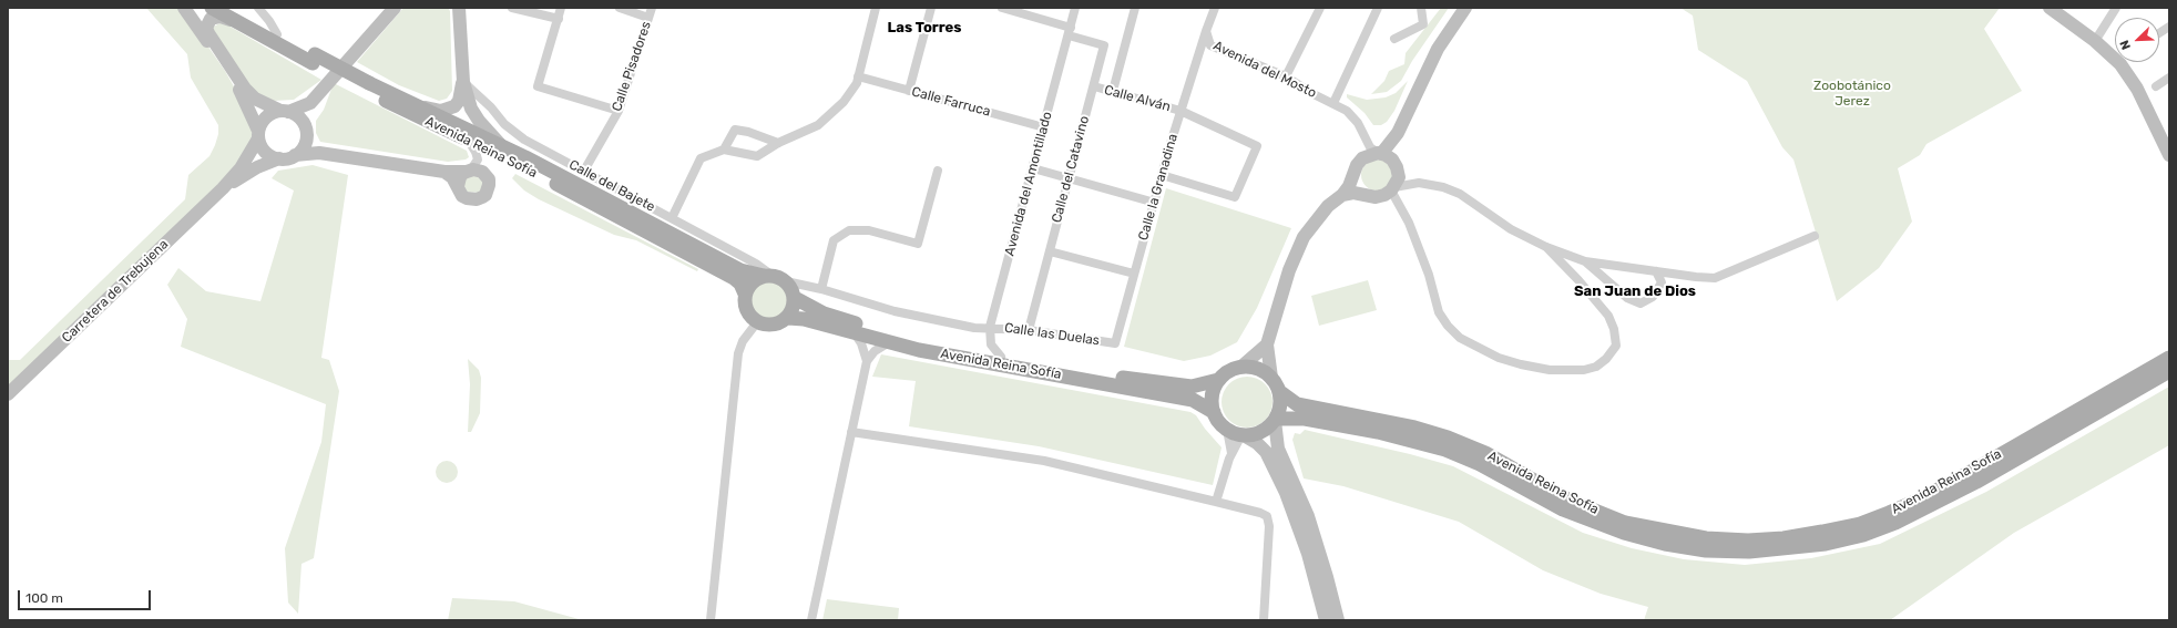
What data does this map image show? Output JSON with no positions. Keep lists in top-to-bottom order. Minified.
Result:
{"streets":{"main road":["Avenida Reina Sofía"],"street":["Calle Pisadores","Avenida del Mosto","Calle Alván","Calle Farruca","Calle del Catavino","Avenida del Amontillado","Calle del Bajete","Calle la Granadina","Carretera de Trebujena","Calle las Duelas"]},"crossings":[["Calle Pisadores","Calle del Bajete"],["Avenida del Mosto","Calle la Granadina"],["Calle Alván","Calle del Catavino"],["Calle Alván","Calle la Granadina"],["Calle Farruca","Avenida del Amontillado"],["Avenida Reina Sofía","Avenida del Amontillado"],["Avenida Reina Sofía","Calle del Bajete"],["Calle del Catavino","Avenida del Amontillado"],["Calle del Catavino","Calle las Duelas"],["Avenida del Amontillado","Calle las Duelas"],["Calle la Granadina","Calle las Duelas"]],"districts":["Las Torres","San Juan de Dios"],"parks":["Zoobotánico Jerez"],"scale_bar":"100 m","north":"bottom left"}
